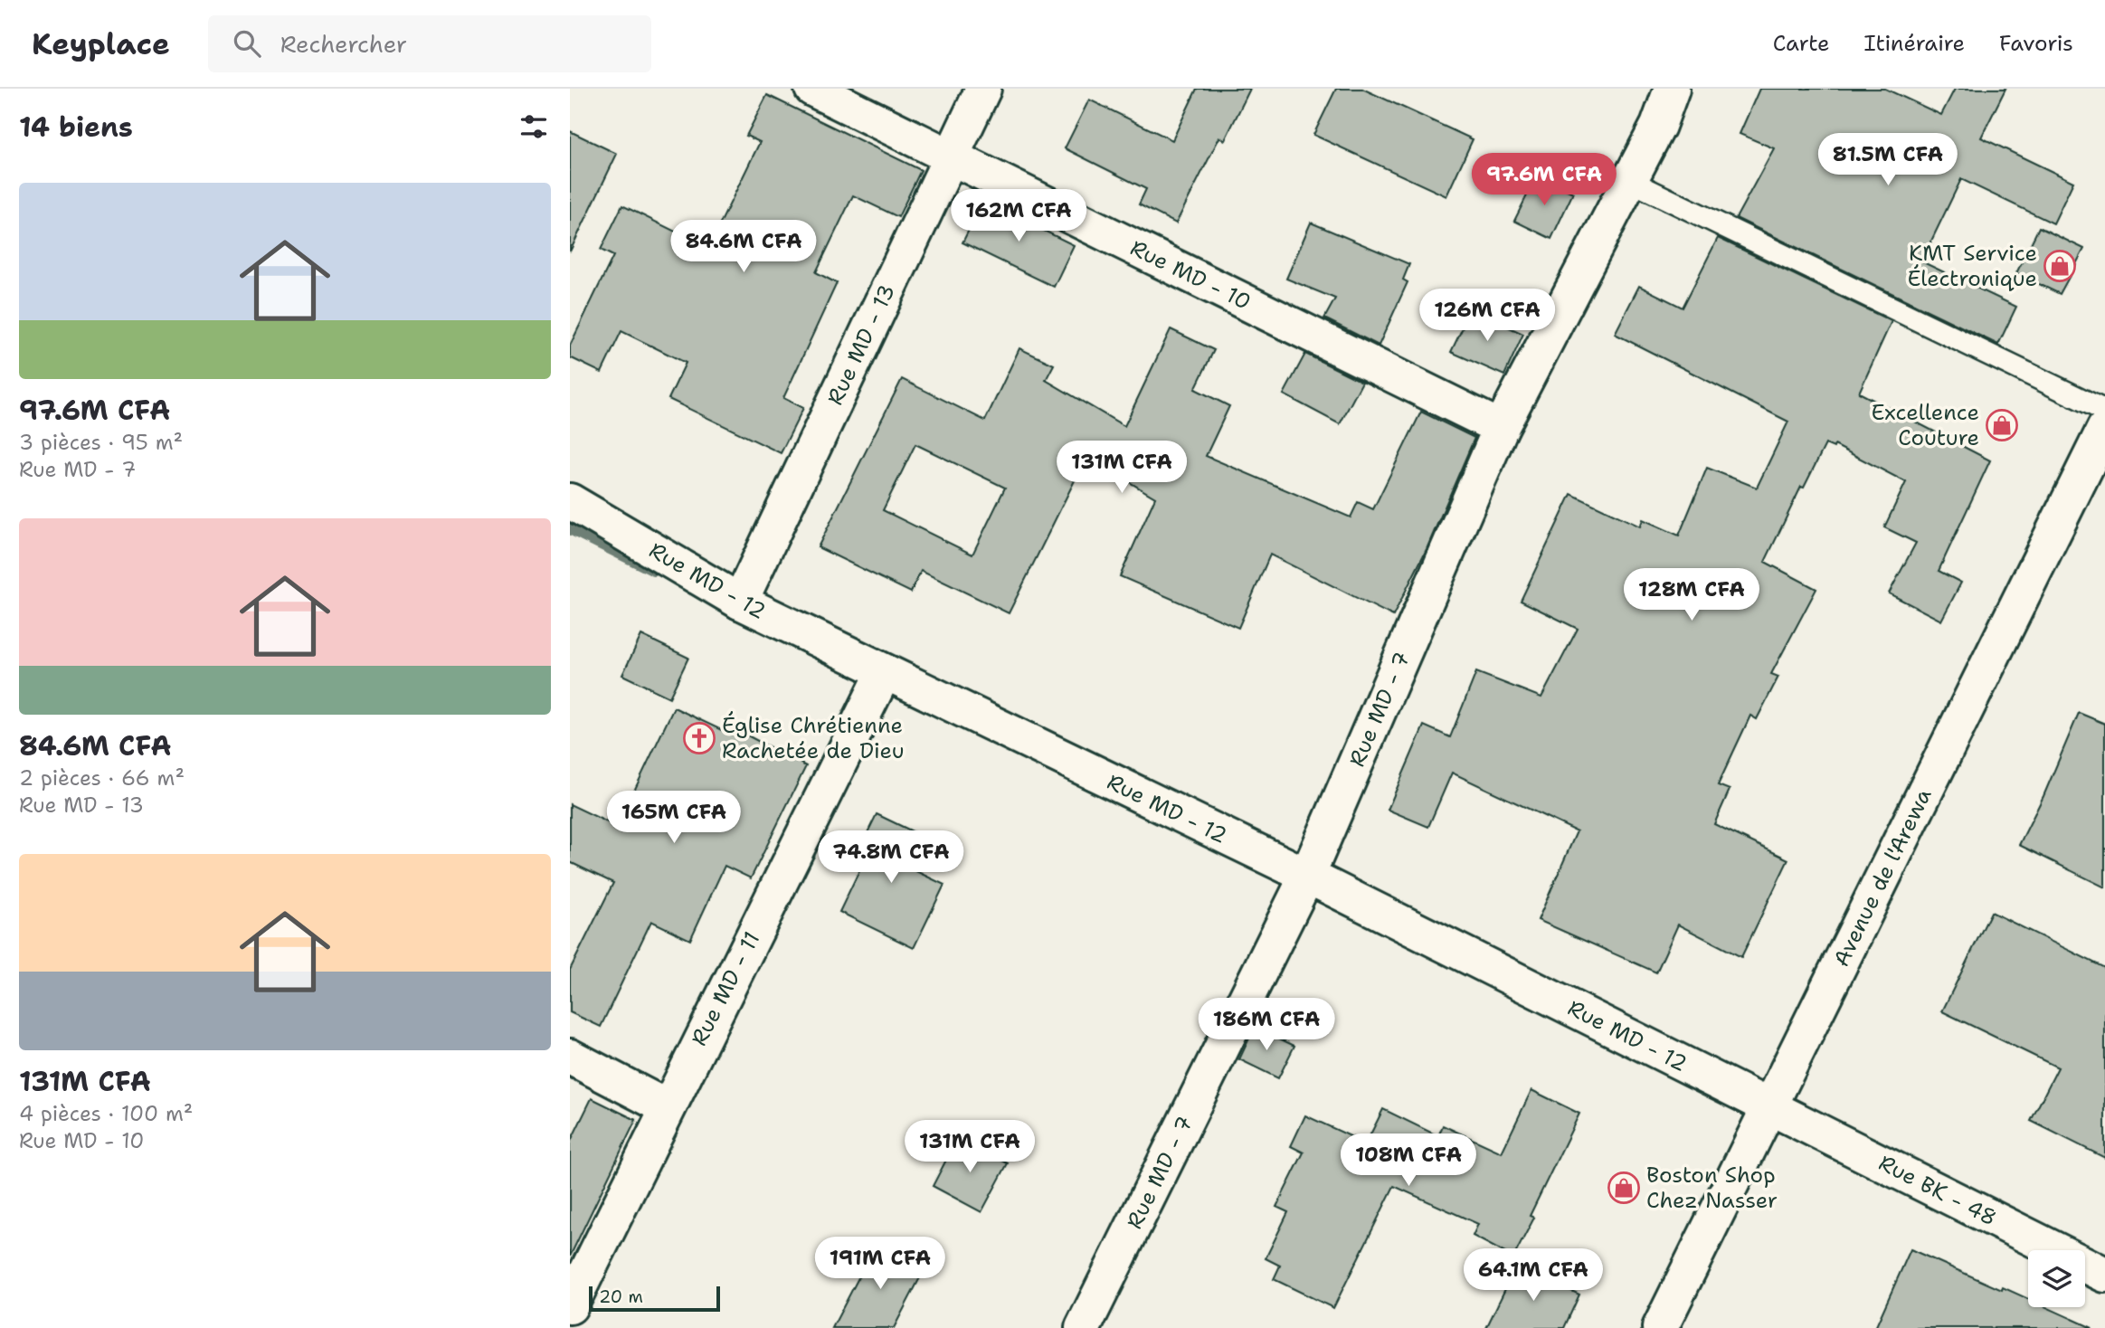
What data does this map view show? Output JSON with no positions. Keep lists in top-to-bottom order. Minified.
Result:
{"streets":{"street":["Rue MD - 10","Rue MD - 13","Rue MD - 12","Rue MD - 7","Avenue de l'Arewa","Rue MD - 11","Rue BK - 48"]},"crossings":[["Rue MD - 10","Rue MD - 13"],["Rue MD - 10","Rue MD - 7"],["Rue MD - 13","Rue MD - 12"],["Rue MD - 12","Rue MD - 7"],["Rue MD - 12","Avenue de l'Arewa"],["Rue MD - 12","Rue MD - 11"],["Rue MD - 12","Rue BK - 48"],["Avenue de l'Arewa","Rue BK - 48"]],"places":{"shop":["KMT Service Électronique","Excellence Couture","Boston Shop Chez Nasser"],"church":["Église Chrétienne Rachetée de Dieu"]},"scale_bar":"20 m","page":{"header":"Keyplace","search":"Rechercher","nav":["Carte","Itinéraire","Favoris"],"heading":"14 biens","price":["81.5M CFA","97.6M CFA","162M CFA","84.6M CFA","126M CFA","131M CFA","128M CFA","165M CFA","74.8M CFA","186M CFA","131M CFA","108M CFA","191M CFA","64.1M CFA"],"list":[{"name":"97.6M CFA","note":"3 pièces · 95 m² · Rue MD - 7"},{"name":"84.6M CFA","note":"2 pièces · 66 m² · Rue MD - 13"},{"name":"131M CFA","note":"4 pièces · 100 m² · Rue MD - 10"}],"scale":"20 m"}}
